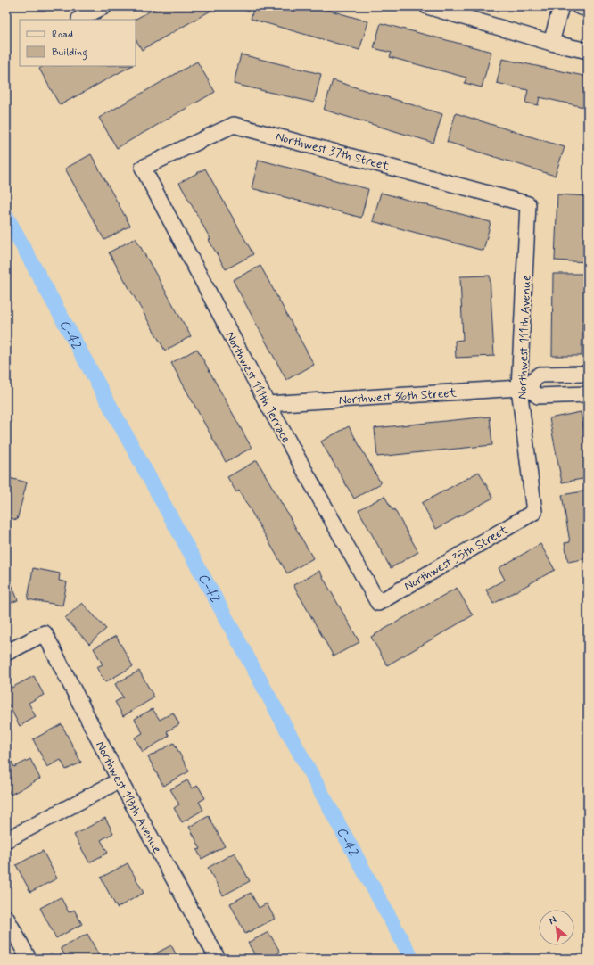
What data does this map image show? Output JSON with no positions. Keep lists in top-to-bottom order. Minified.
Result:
{"streets":{"street":["Northwest 37th Street","Northwest 111th Avenue","Northwest 111th Terrace","Northwest 36th Street","Northwest 35th Street","Northwest 113th Avenue"]},"crossings":[["Northwest 37th Street","Northwest 111th Avenue"],["Northwest 37th Street","Northwest 111th Terrace"],["Northwest 111th Avenue","Northwest 36th Street"],["Northwest 111th Avenue","Northwest 35th Street"],["Northwest 111th Terrace","Northwest 36th Street"],["Northwest 111th Terrace","Northwest 35th Street"]],"water":["C-42"],"legend":["Road","Building"],"north":"top left"}
